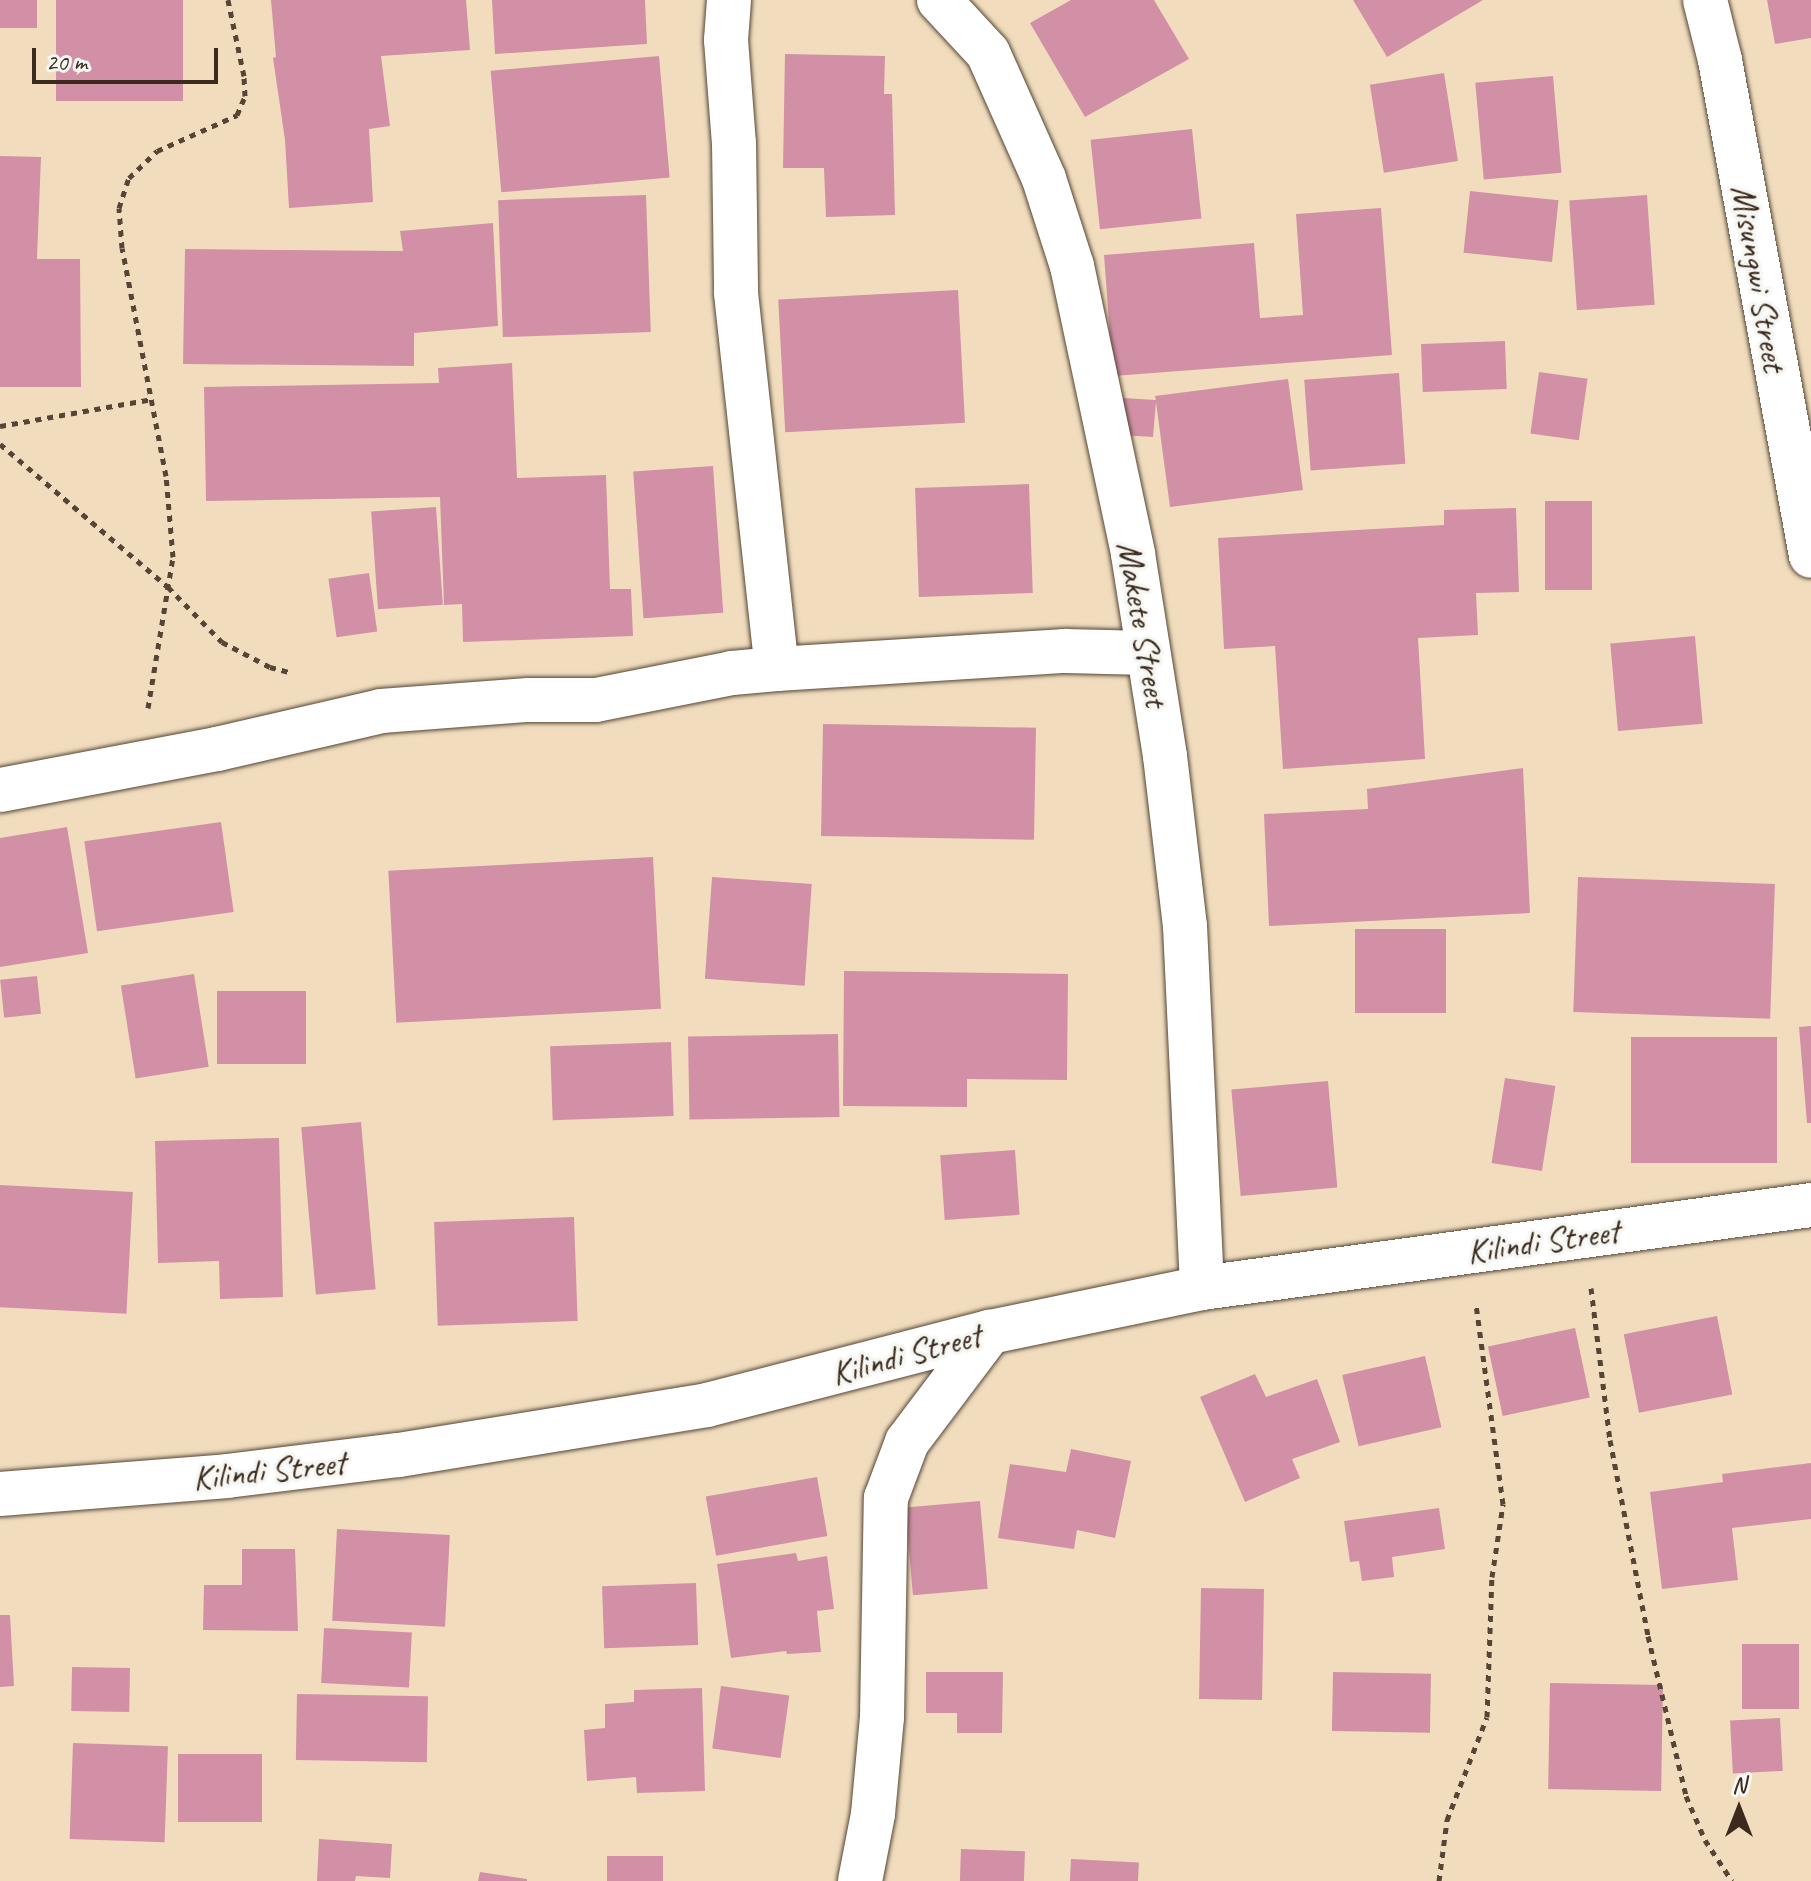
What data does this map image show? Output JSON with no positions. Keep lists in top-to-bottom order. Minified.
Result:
{"streets":{"street":["Misungwi Street","Makete Street","Kilindi Street"]},"crossings":[["Makete Street","Kilindi Street"]],"scale_bar":"20 m","north":"top"}
